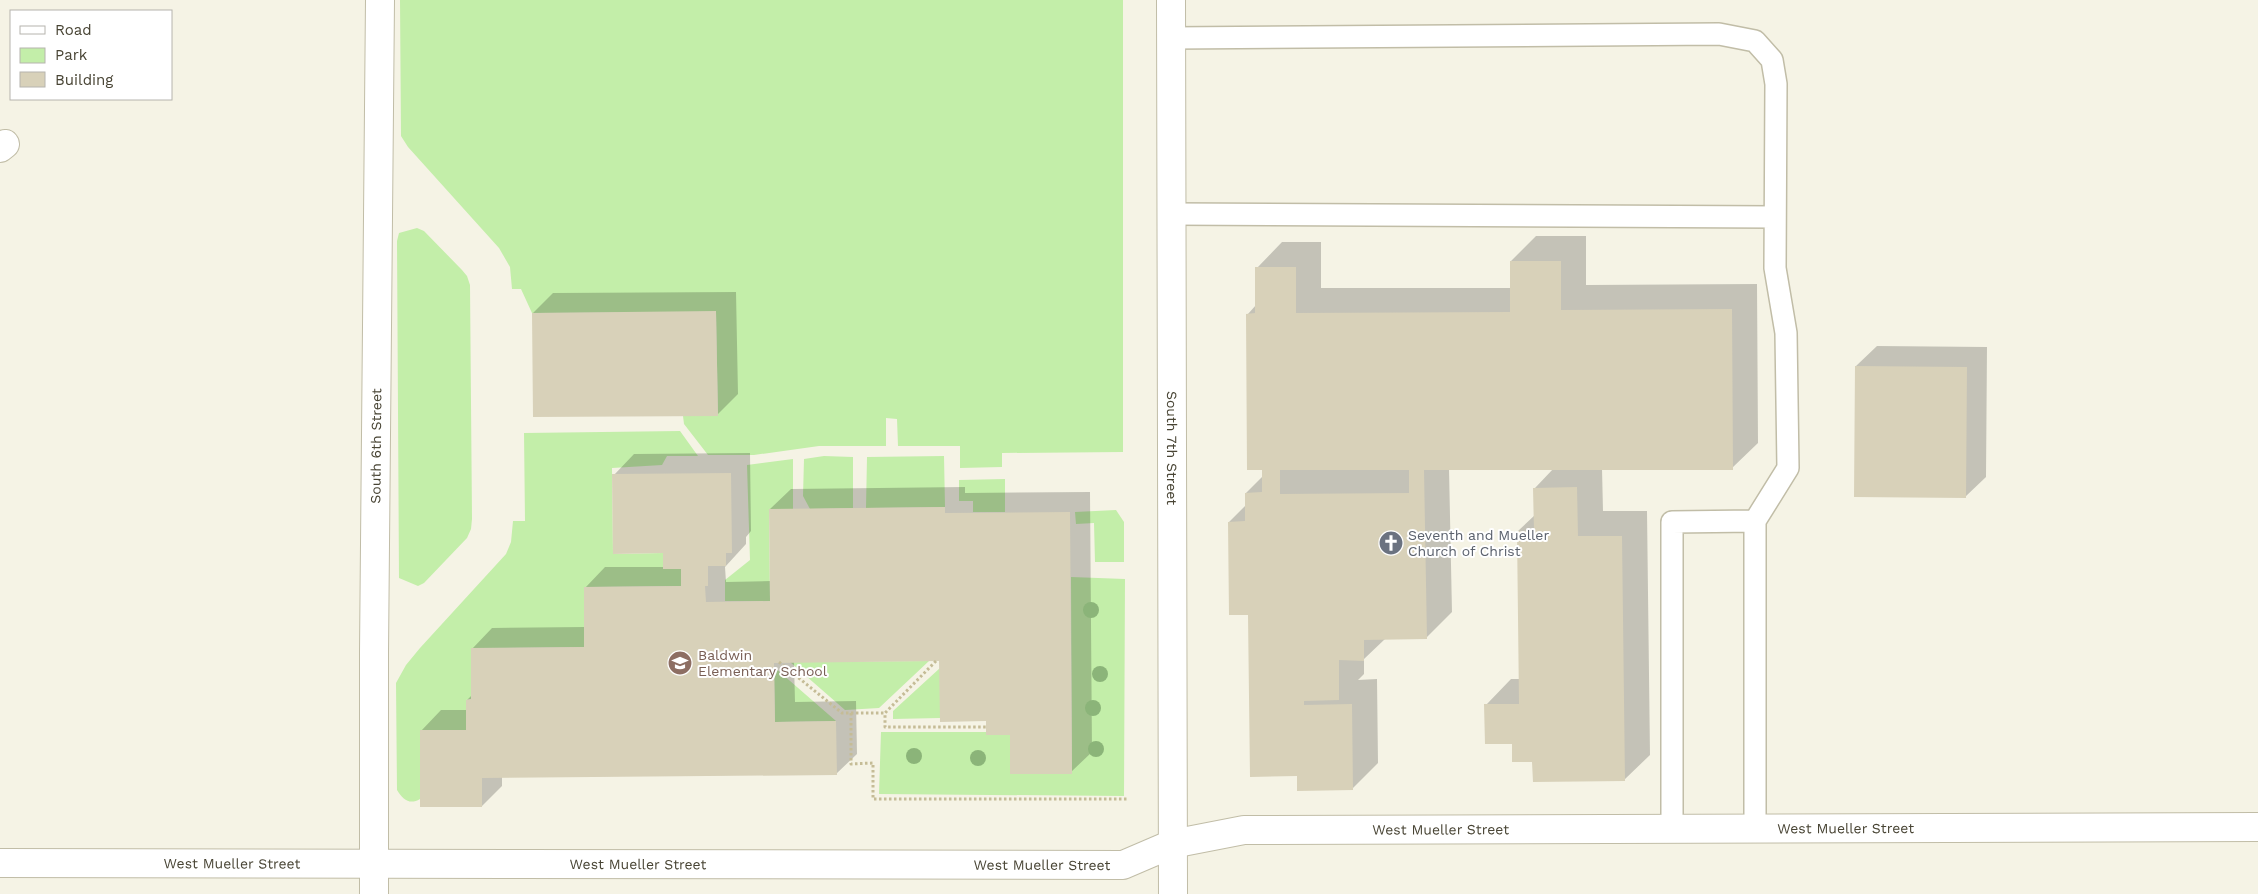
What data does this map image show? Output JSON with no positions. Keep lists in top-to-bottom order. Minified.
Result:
{"streets":{"street":["South 6th Street","South 7th Street","West Mueller Street"]},"crossings":[["South 6th Street","West Mueller Street"],["South 7th Street","West Mueller Street"]],"places":{"church":["Seventh and Mueller Church of Christ"],"school or university":["Baldwin Elementary School"]},"legend":["Road","Park","Building"]}
